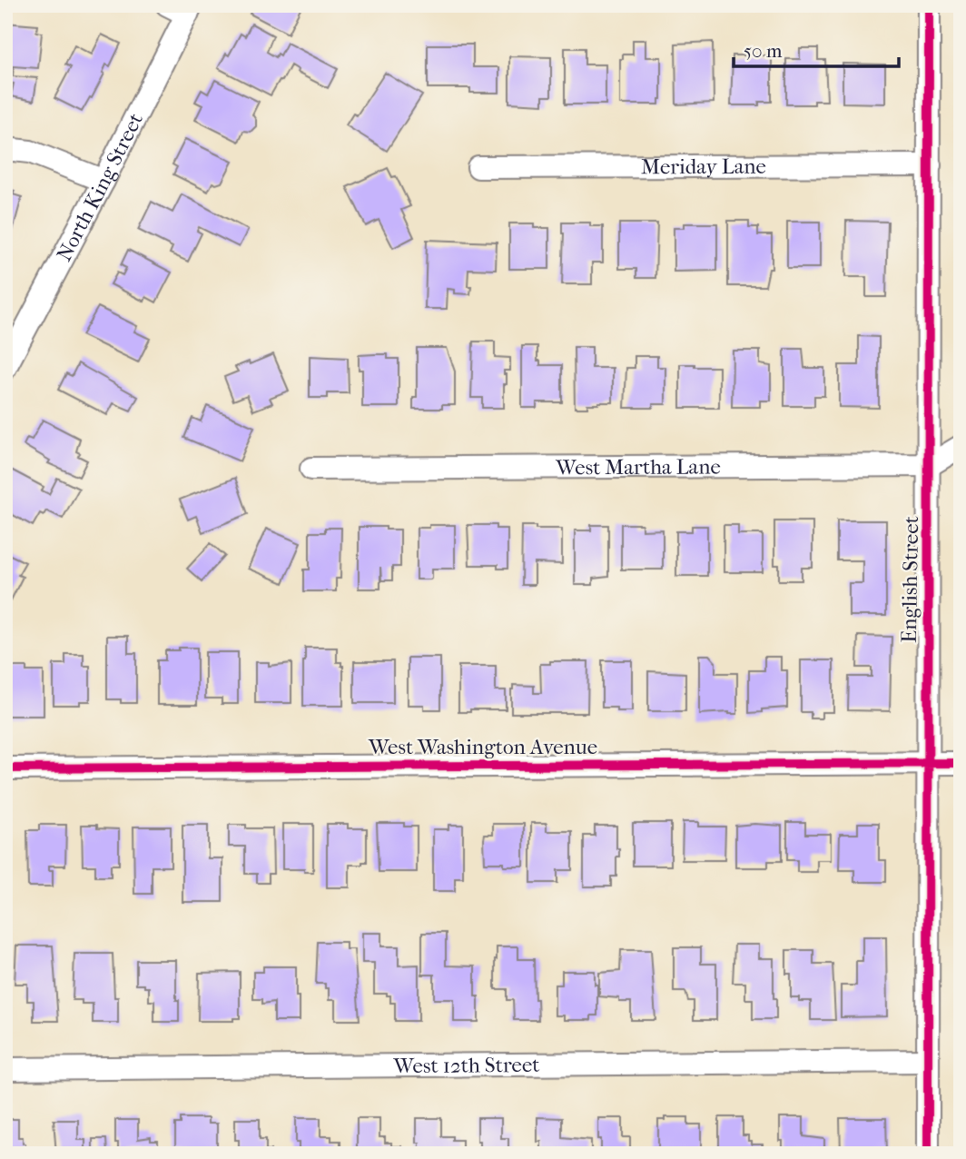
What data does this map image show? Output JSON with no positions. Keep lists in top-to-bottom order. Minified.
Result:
{"streets":{"street":["Meriday Lane","North King Street","West Martha Lane","English Street","West Washington Avenue","West 12th Street"]},"crossings":[["Meriday Lane","English Street"],["West Martha Lane","English Street"],["English Street","West Washington Avenue"],["English Street","West 12th Street"]],"scale_bar":"50 m"}
